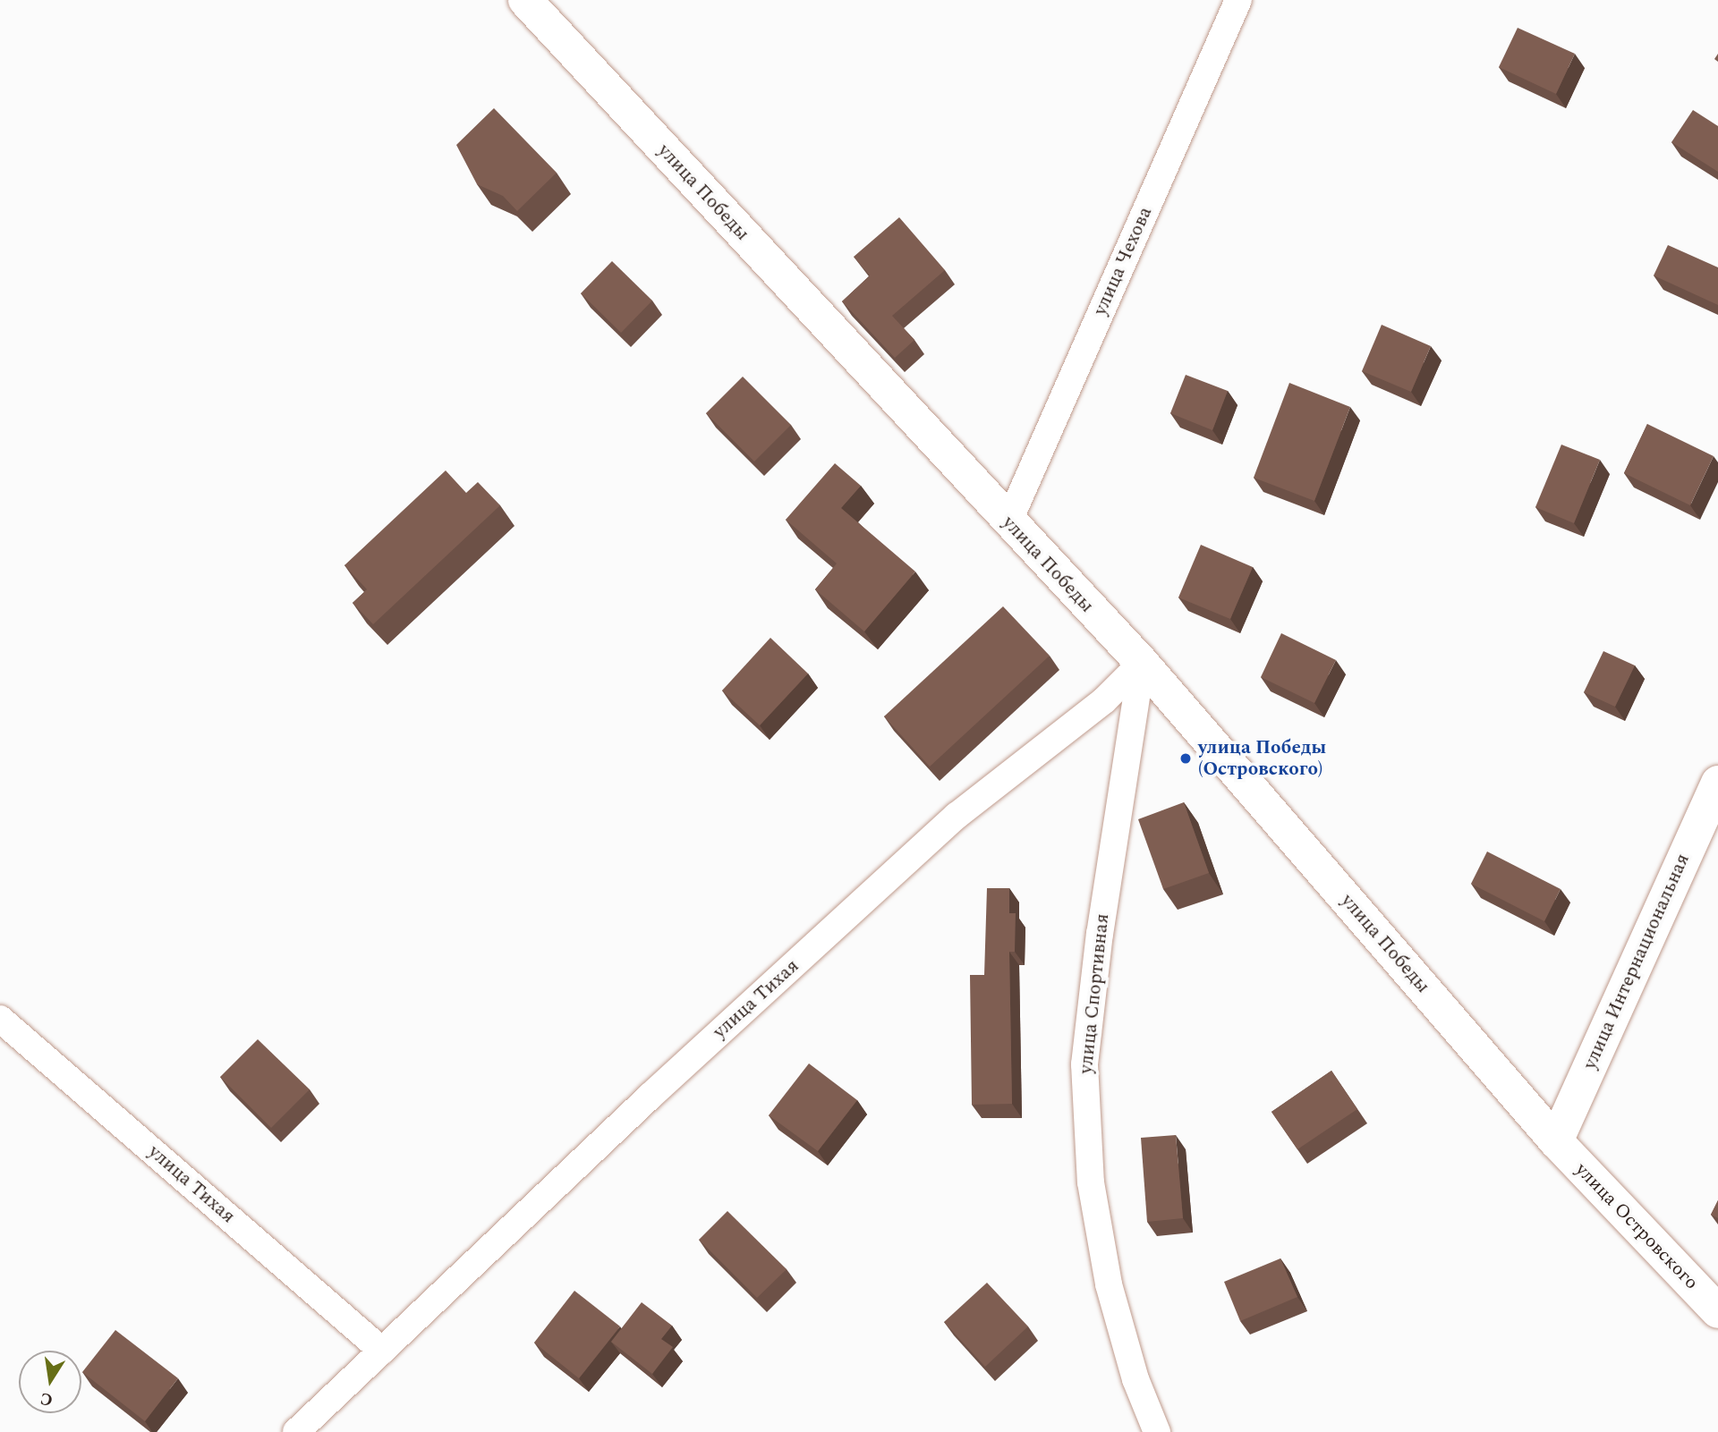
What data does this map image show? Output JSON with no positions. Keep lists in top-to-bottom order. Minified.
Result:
{"streets":{"main road":["улица Победы","улица Интернациональная","улица Островского"],"street":["улица Чехова","улица Спортивная","улица Тихая"]},"crossings":[["улица Победы","улица Чехова"],["улица Победы","улица Интернациональная"],["улица Победы","улица Спортивная"],["улица Победы","улица Тихая"],["улица Победы","улица Островского"],["улица Интернациональная","улица Островского"],["улица Спортивная","улица Тихая"]],"places":["улица Победы (Островского)"],"north":"bottom"}
